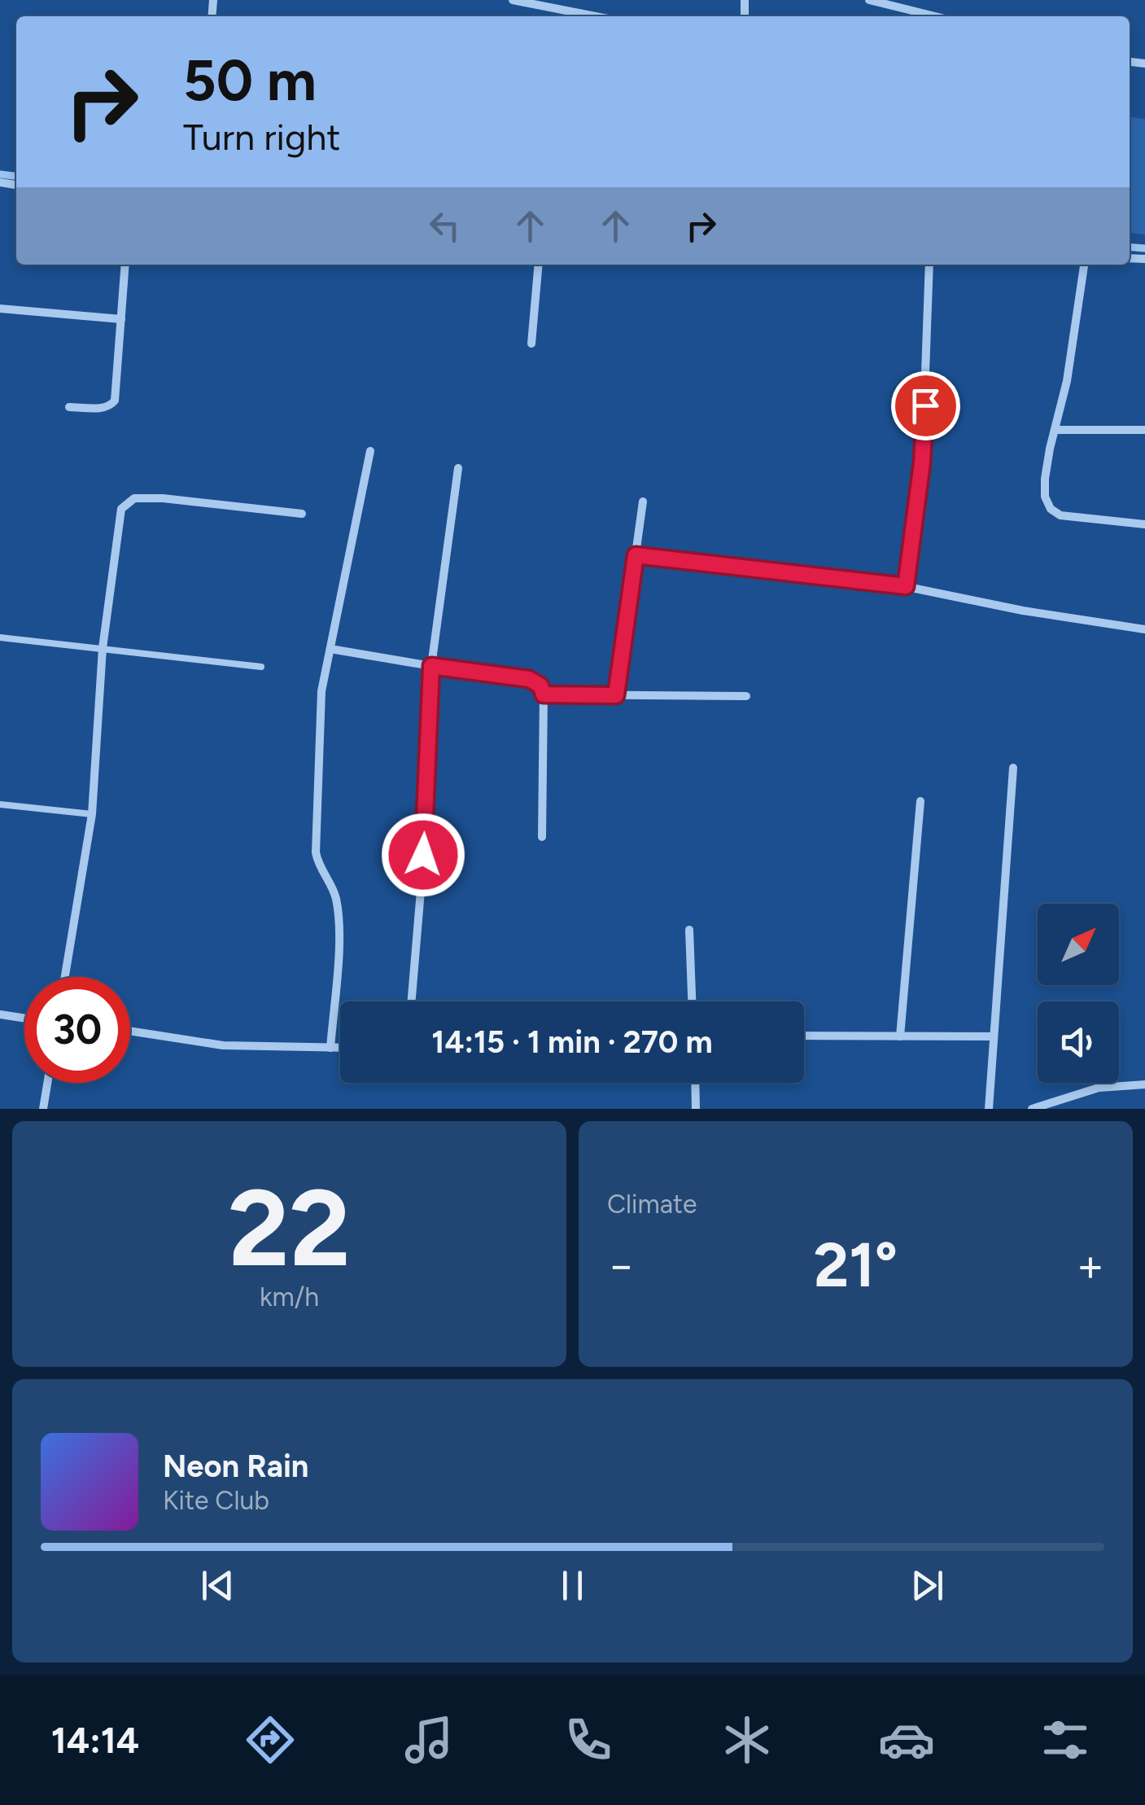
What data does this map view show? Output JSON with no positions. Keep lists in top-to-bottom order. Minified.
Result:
{"north":"top right","page":{"turn":["50 m","Turn right"],"limit":"30","trip":"14:15 · 1 min · 270 m","tile":[["22","km/h"],"Climate"],"heat":["−","21°","+"],"song":["Neon Rain","Kite Club"],"tabs":"14:14"}}
